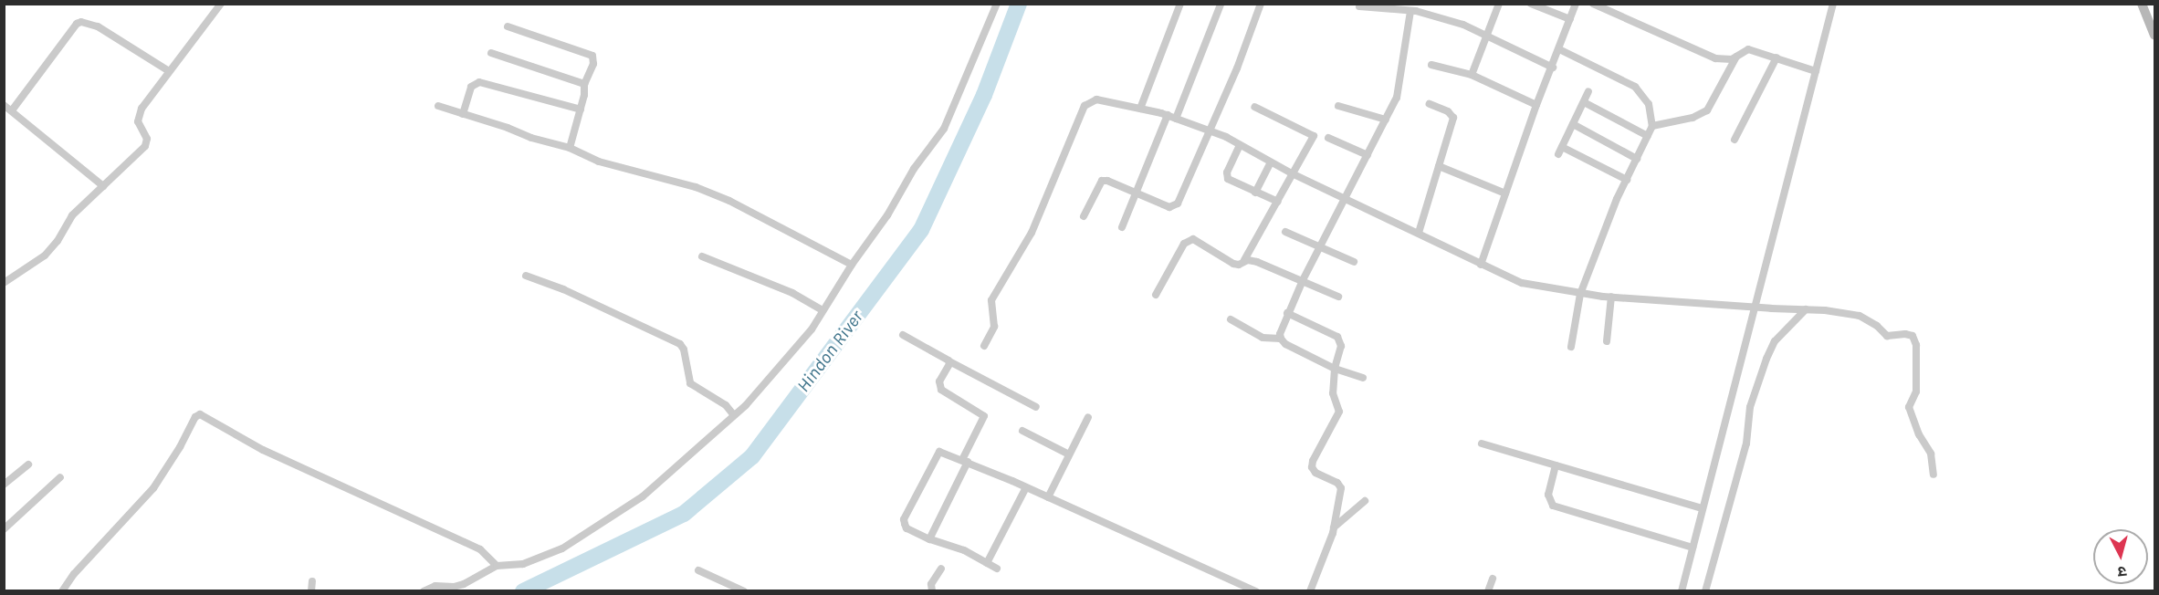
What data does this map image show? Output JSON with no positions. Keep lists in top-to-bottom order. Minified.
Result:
{"water":["Hindon River"],"north":"bottom"}
